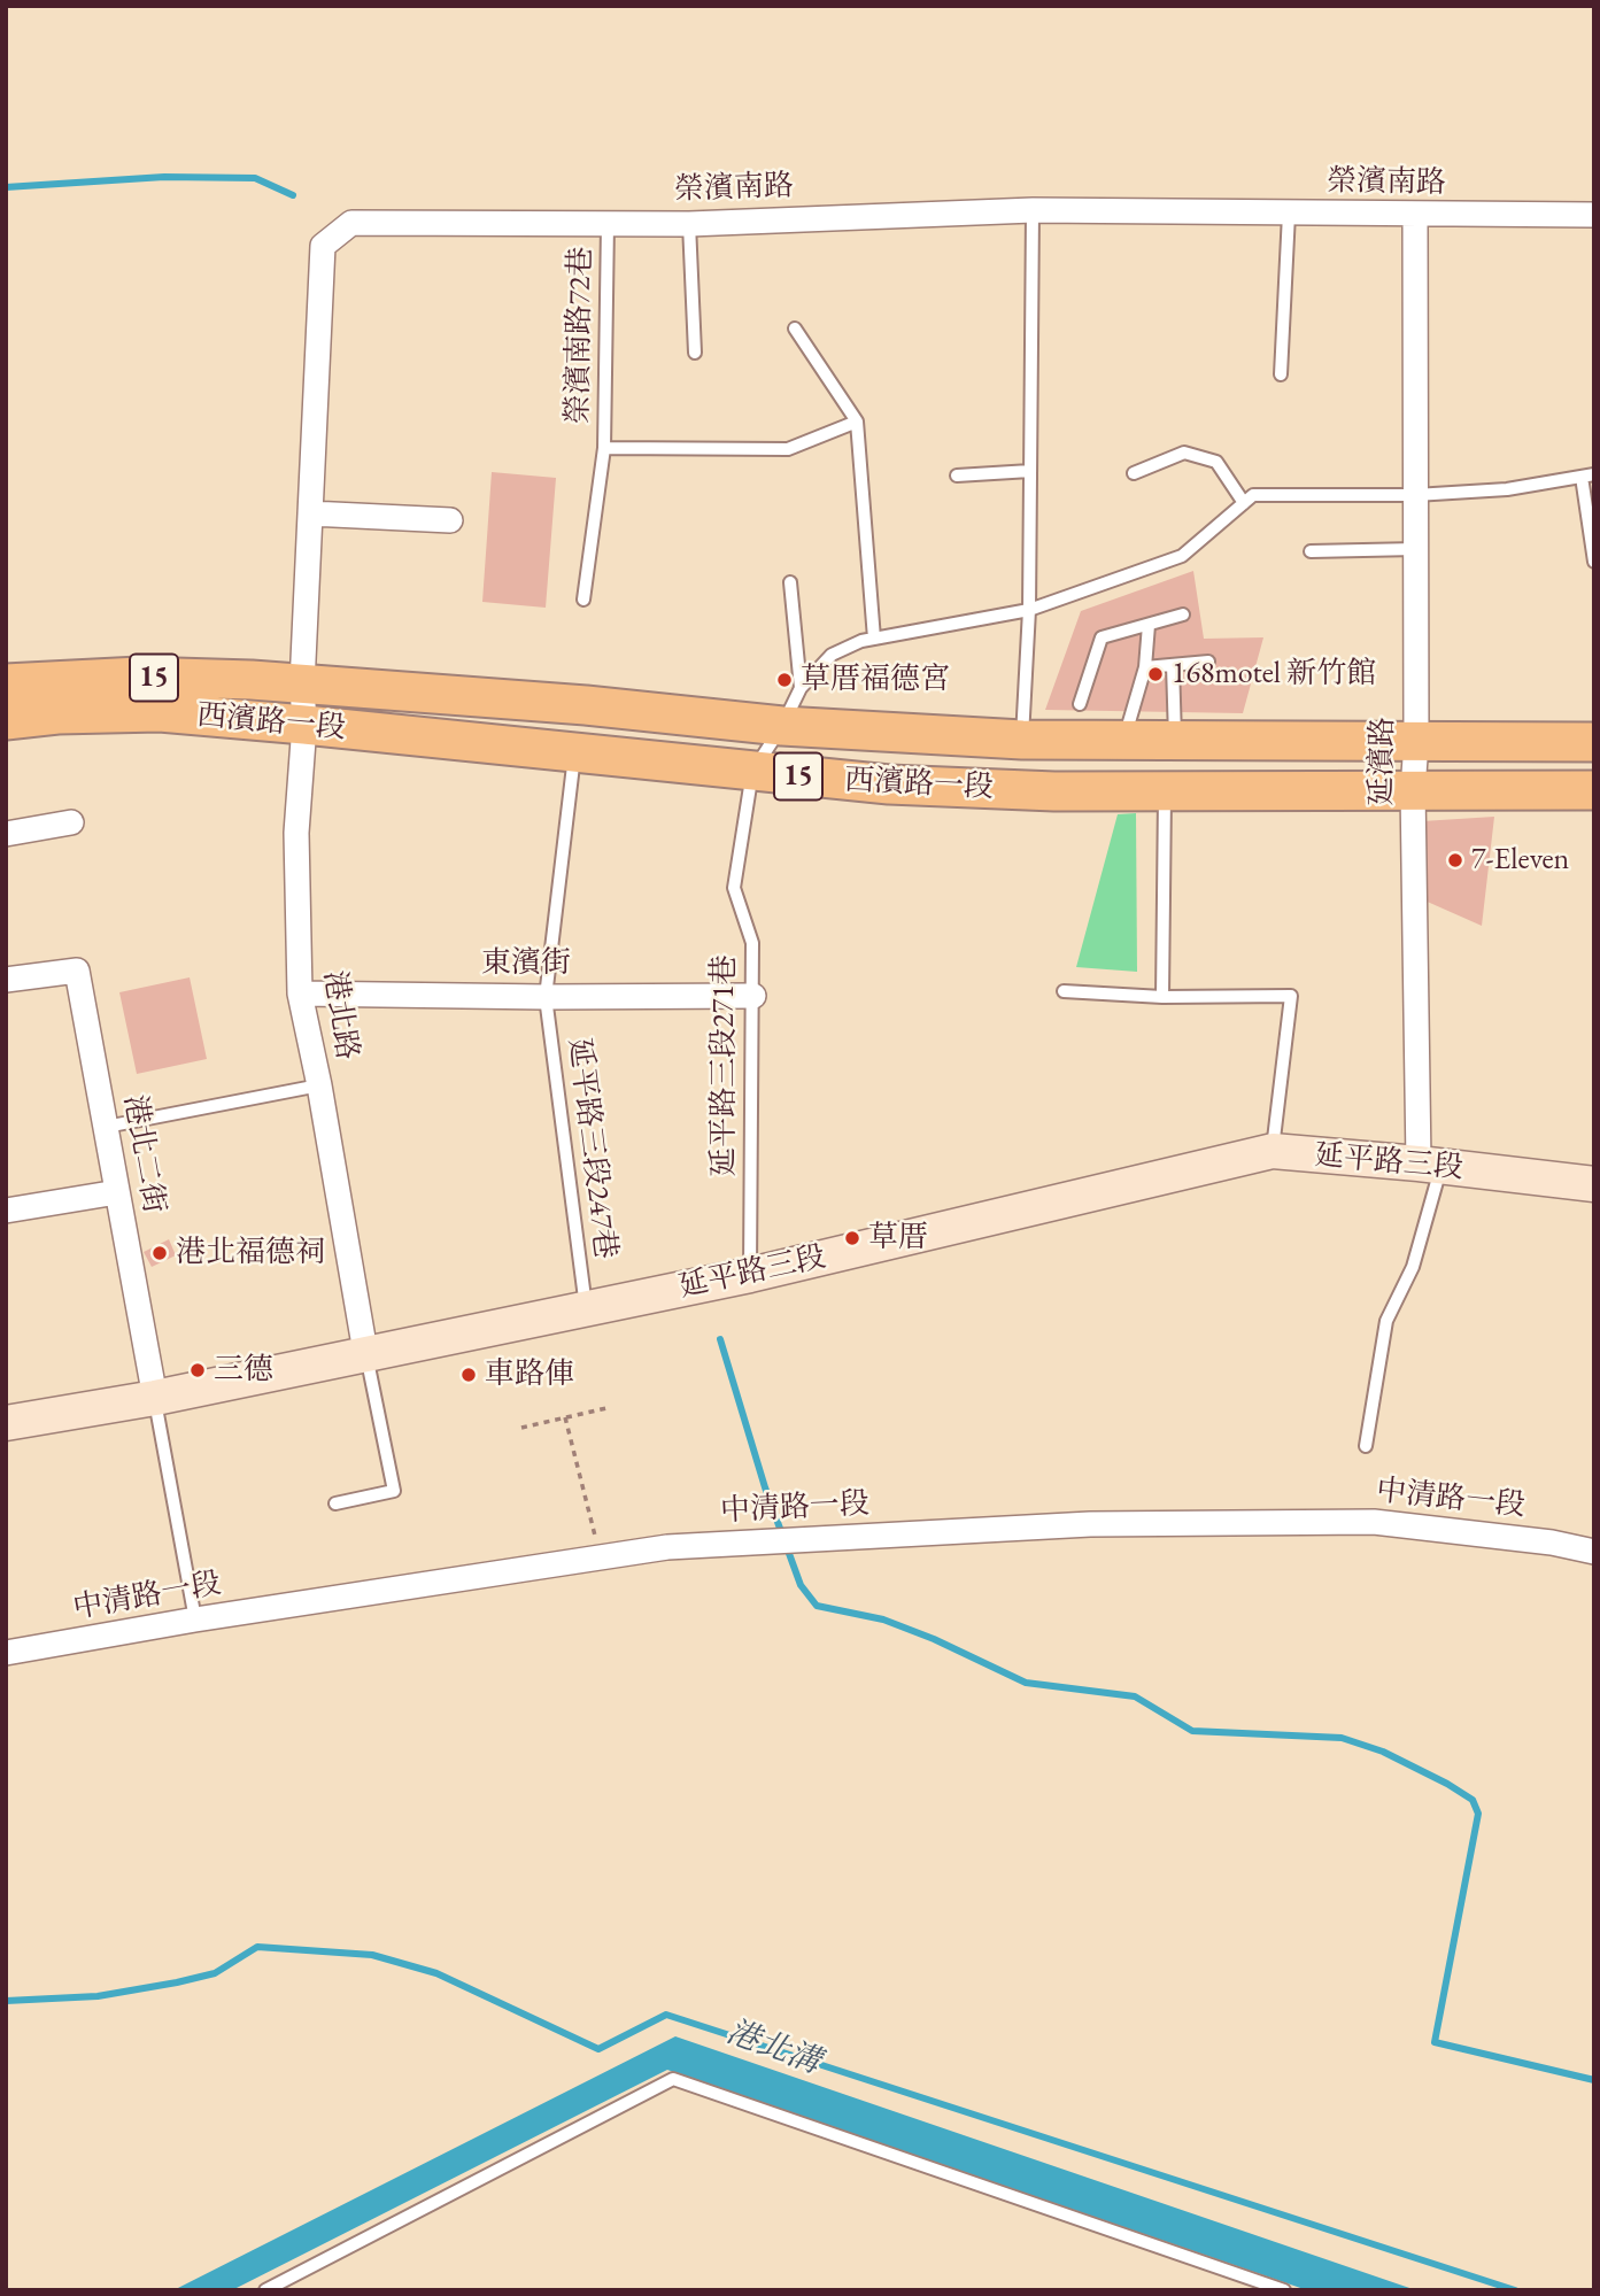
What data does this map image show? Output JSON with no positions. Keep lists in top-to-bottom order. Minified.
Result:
{"streets":{"main road":["15","西濱路一段"],"street":["榮濱南路","延濱路","東濱街","港北路","港北二街","延平路三段","中清路一段"],"lane":["榮濱南路72巷","延平路三段271巷","延平路三段247巷"]},"crossings":[["榮濱南路","榮濱南路72巷"],["榮濱南路","西濱路一段"],["榮濱南路","延濱路"],["榮濱南路","港北路"],["西濱路一段","延濱路"],["西濱路一段","港北路"],["西濱路一段","延平路三段271巷"],["西濱路一段","延平路三段247巷"],["延濱路","延平路三段"],["東濱街","港北路"],["東濱街","延平路三段271巷"],["東濱街","延平路三段247巷"],["港北路","延平路三段"],["延平路三段271巷","延平路三段"],["延平路三段247巷","延平路三段"],["港北二街","延平路三段"]],"water":["港北溝"],"places":["168motel 新竹館","草厝福德宮","7-Eleven","草厝","港北福德祠","三德","車路俥"]}
